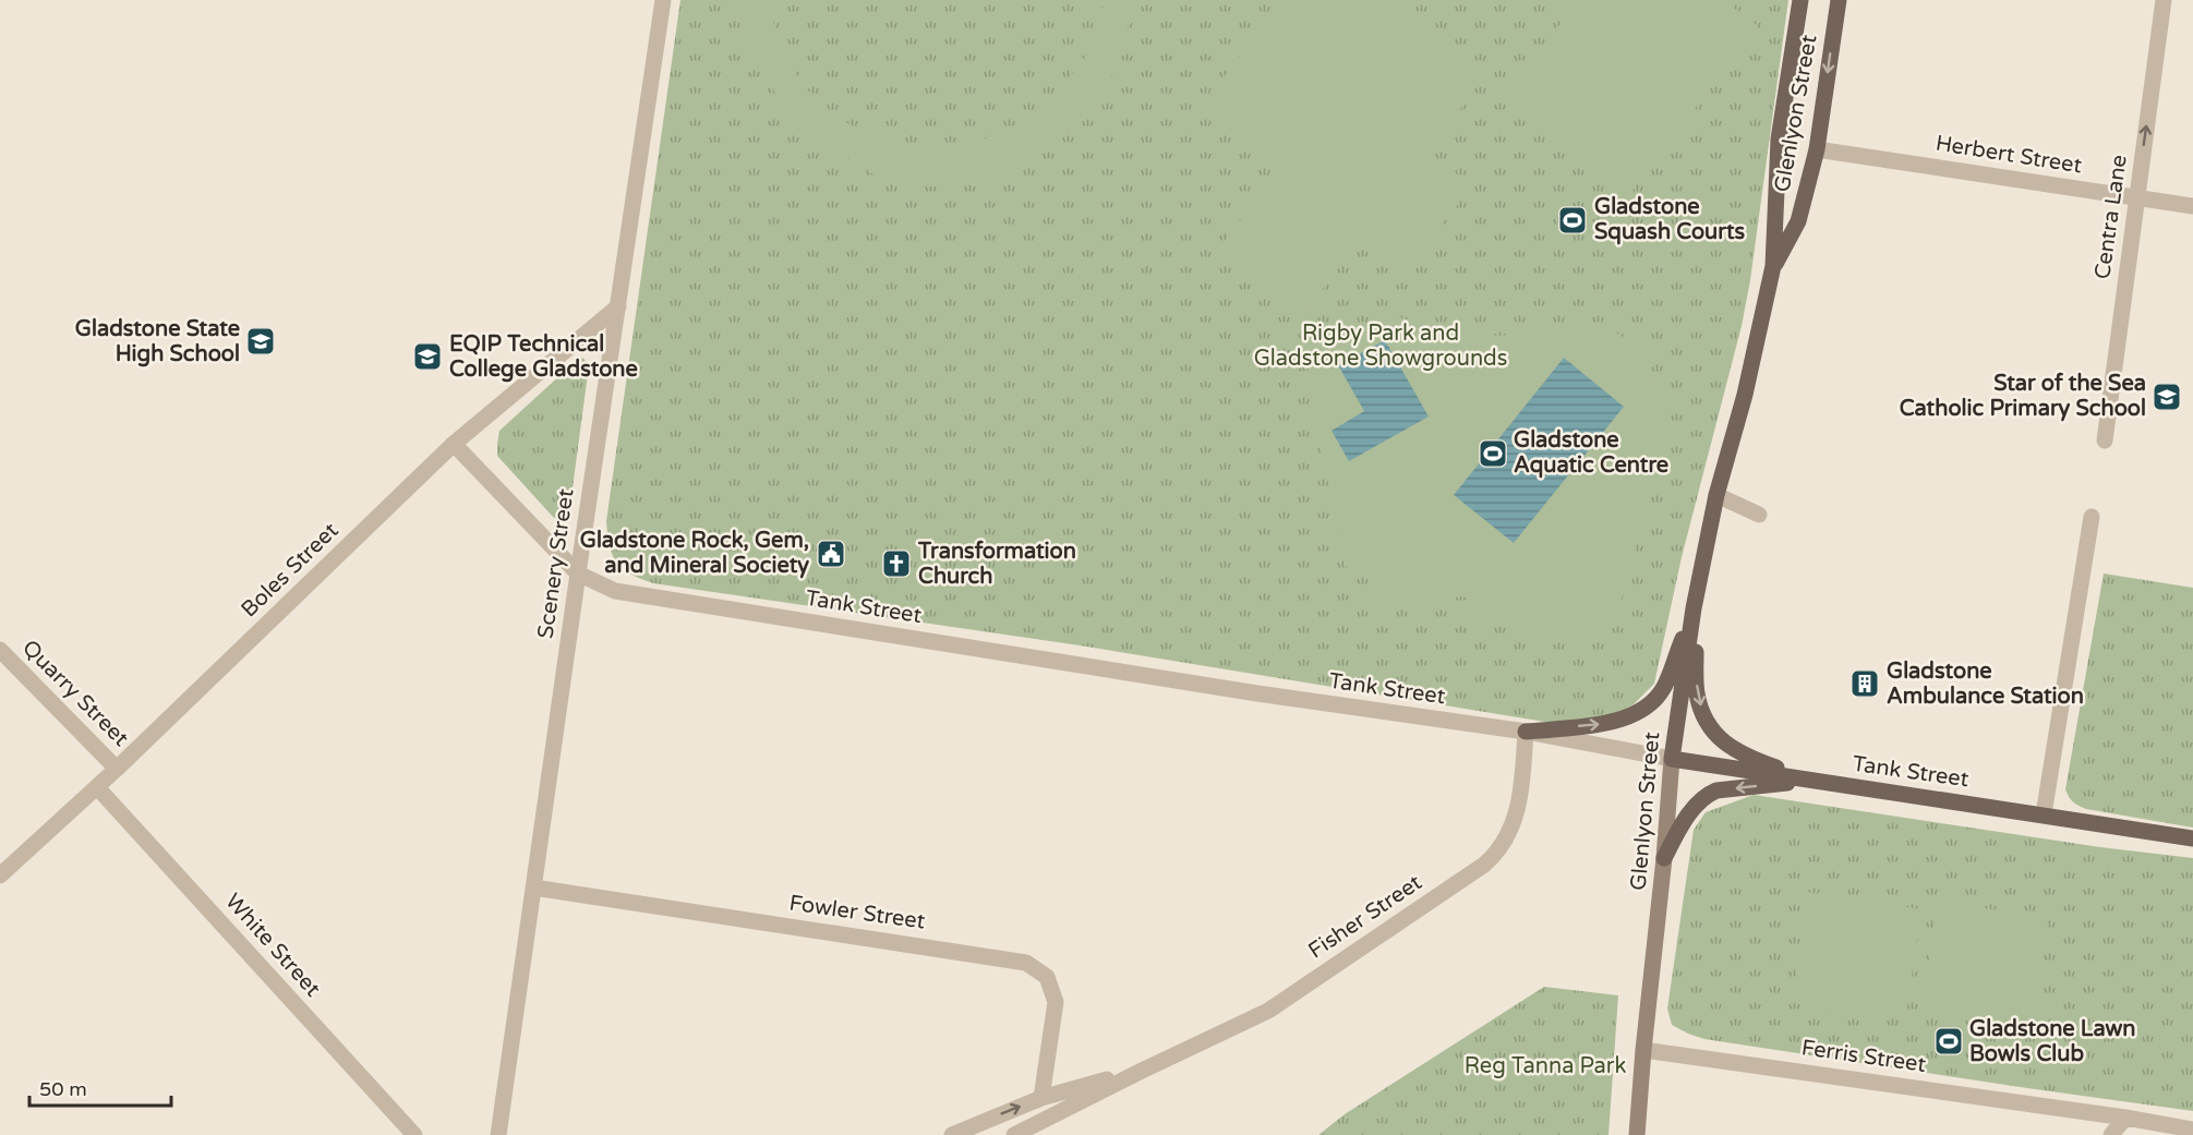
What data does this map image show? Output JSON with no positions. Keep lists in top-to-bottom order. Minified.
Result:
{"streets":{"main road":["Glenlyon Street","Tank Street"],"street":["Herbert Street","Centra Lane","Scenery Street","Boles Street","Quarry Street","Fowler Street","Fisher Street","White Street","Ferris Street"]},"crossings":[["Glenlyon Street","Herbert Street"],["Glenlyon Street","Tank Street"],["Glenlyon Street","Ferris Street"],["Herbert Street","Centra Lane"],["Scenery Street","Boles Street"],["Scenery Street","Tank Street"],["Scenery Street","Fowler Street"],["Boles Street","Quarry Street"],["Boles Street","White Street"],["Tank Street","Fisher Street"],["Fowler Street","Fisher Street"]],"one_way":["Centra Lane"],"parks":["Rigby Park and Gladstone Showgrounds","Reg Tanna Park"],"places":{"sports":["Gladstone Squash Courts","Gladstone Aquatic Centre","Gladstone Lawn Bowls Club"],"school or university":["Gladstone State High School","EQIP Technical College Gladstone","Star of the Sea Catholic Primary School"],"public building":["Gladstone Rock, Gem, and Mineral Society"],"church":["Transformation Church"],"building":["Gladstone Ambulance Station"]},"scale_bar":"50 m"}
